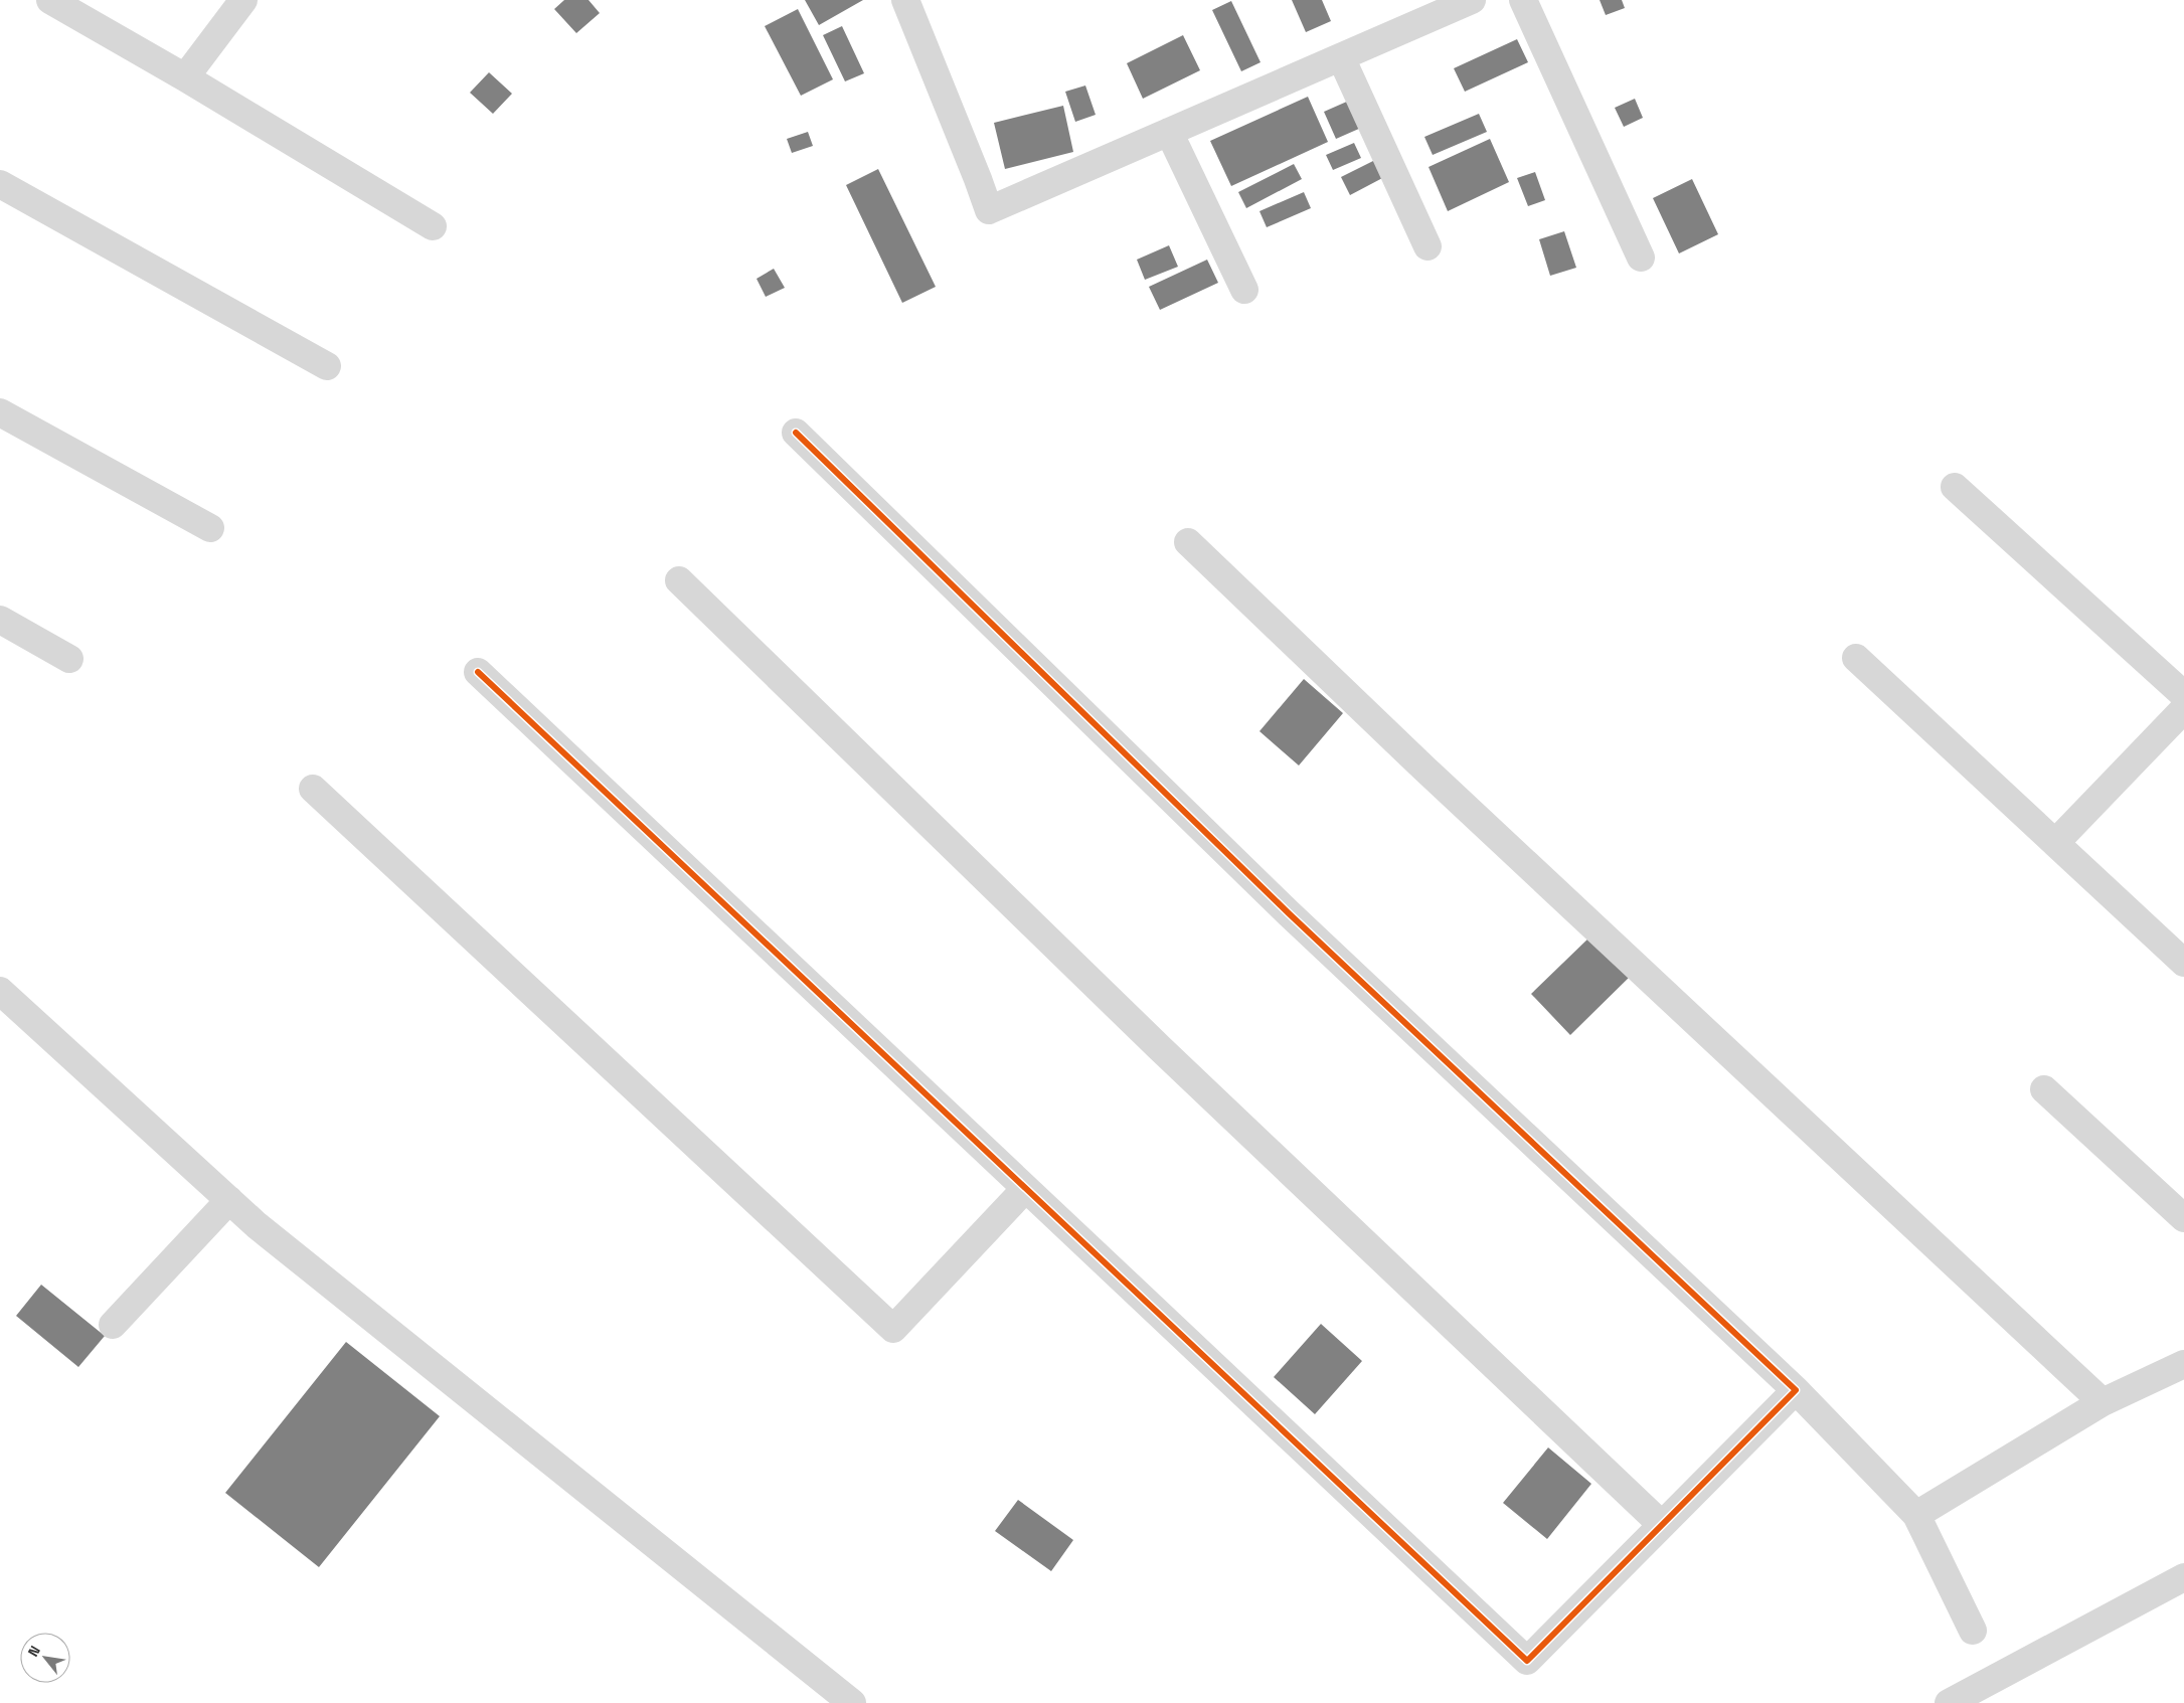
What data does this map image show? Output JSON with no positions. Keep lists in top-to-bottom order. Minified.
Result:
{"north":"top left"}
